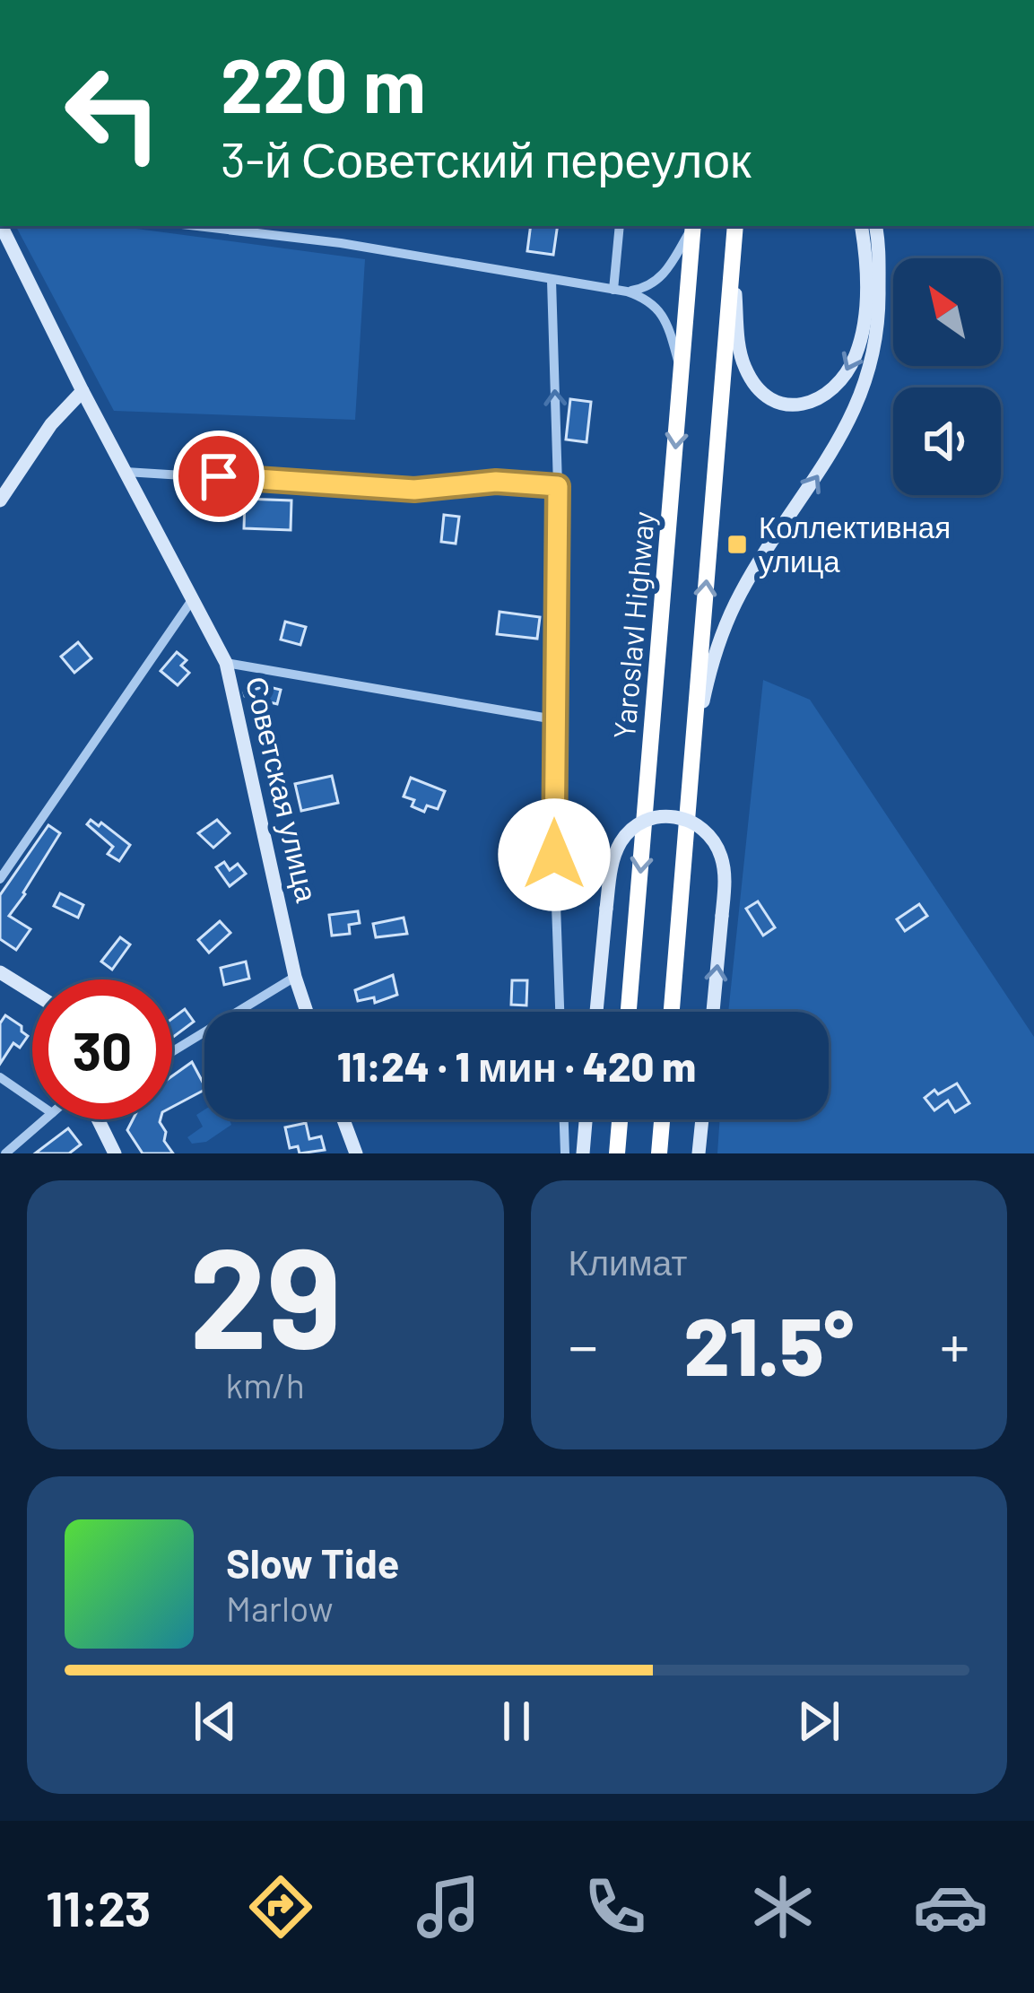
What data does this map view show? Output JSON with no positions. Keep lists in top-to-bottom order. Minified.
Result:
{"streets":{"highway":["Yaroslavl Highway"],"street":["Советская улица"]},"places":{"transit":["Коллективная улица"]},"north":"top left","page":{"turn":["220 m","3-й Советский переулок"],"limit":"30","trip":"11:24 · 1 мин · 420 m","tile":[["29","km/h"],"Климат"],"heat":["−","21.5°","+"],"song":["Slow Tide","Marlow"],"tabs":"11:23"}}
